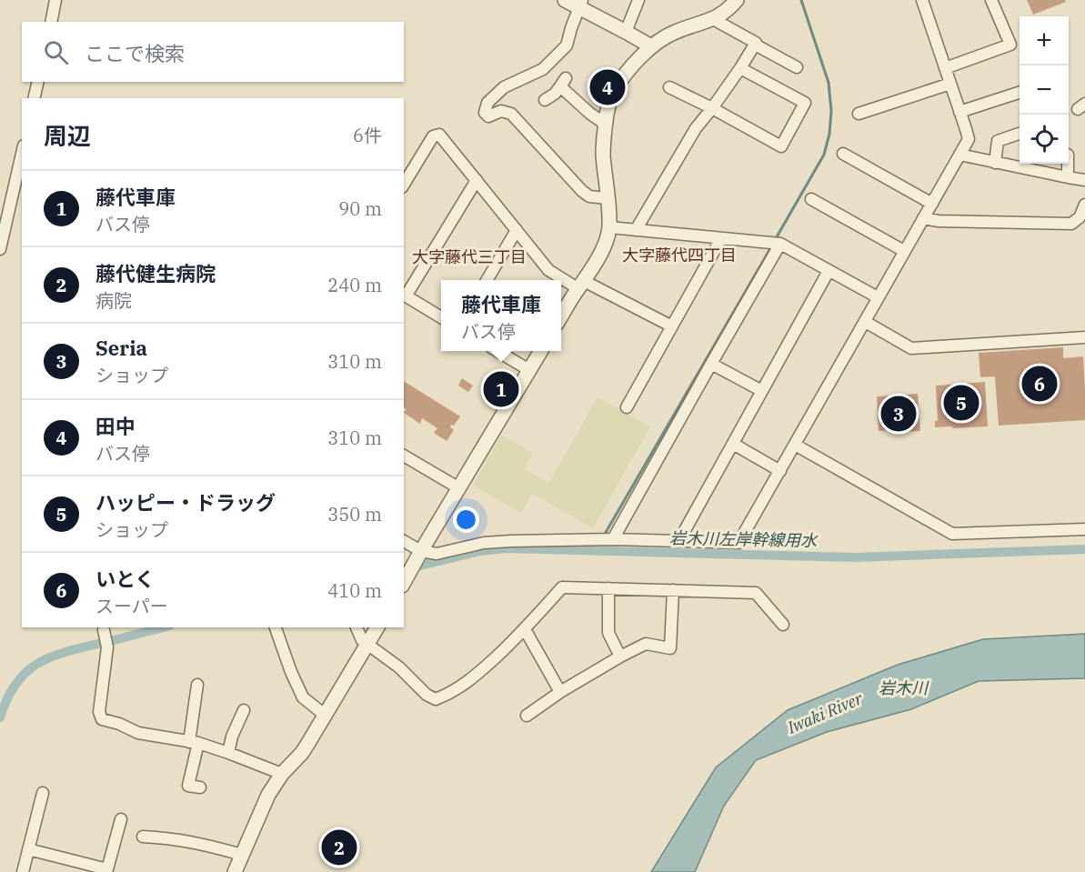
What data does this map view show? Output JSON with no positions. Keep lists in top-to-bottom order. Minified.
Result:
{"districts":["大字藤代四丁目","大字藤代三丁目"],"water":["岩木川左岸幹線用水","岩木川","Iwaki River"],"page":{"map_buttons":["+","−"],"search":"ここで検索","pins":["4","6","1","5","3","2"],"heading":["周辺","6件"],"list":[{"mark":"1","name":"藤代車庫","note":"バス停","value":"90 m"},{"mark":"2","name":"藤代健生病院","note":"病院","value":"240 m"},{"mark":"3","name":"Seria","note":"ショップ","value":"310 m"},{"mark":"4","name":"田中","note":"バス停","value":"310 m"},{"mark":"5","name":"ハッピー・ドラッグ","note":"ショップ","value":"350 m"},{"mark":"6","name":"いとく","note":"スーパー","value":"410 m"}],"popup":["藤代車庫","バス停"]}}
